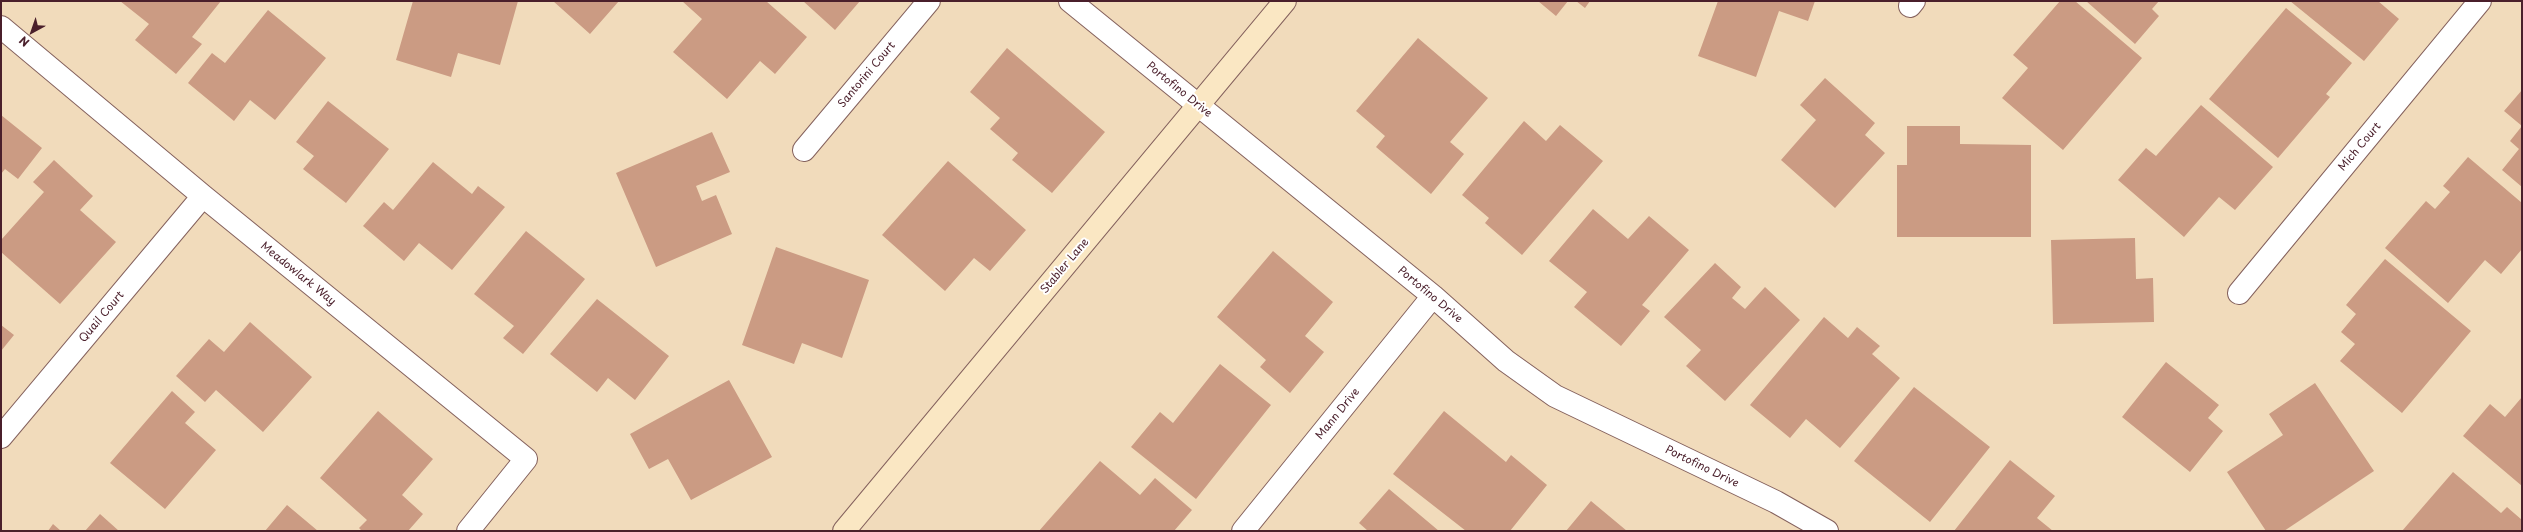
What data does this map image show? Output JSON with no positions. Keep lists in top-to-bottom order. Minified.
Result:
{"streets":{"street":["Santorini Court","Portofino Drive","Mich Court","Stabler Lane","Meadowlark Way","Quail Court","Mann Drive"]},"crossings":[["Portofino Drive","Stabler Lane"],["Portofino Drive","Mann Drive"],["Meadowlark Way","Quail Court"]],"north":"bottom left"}
